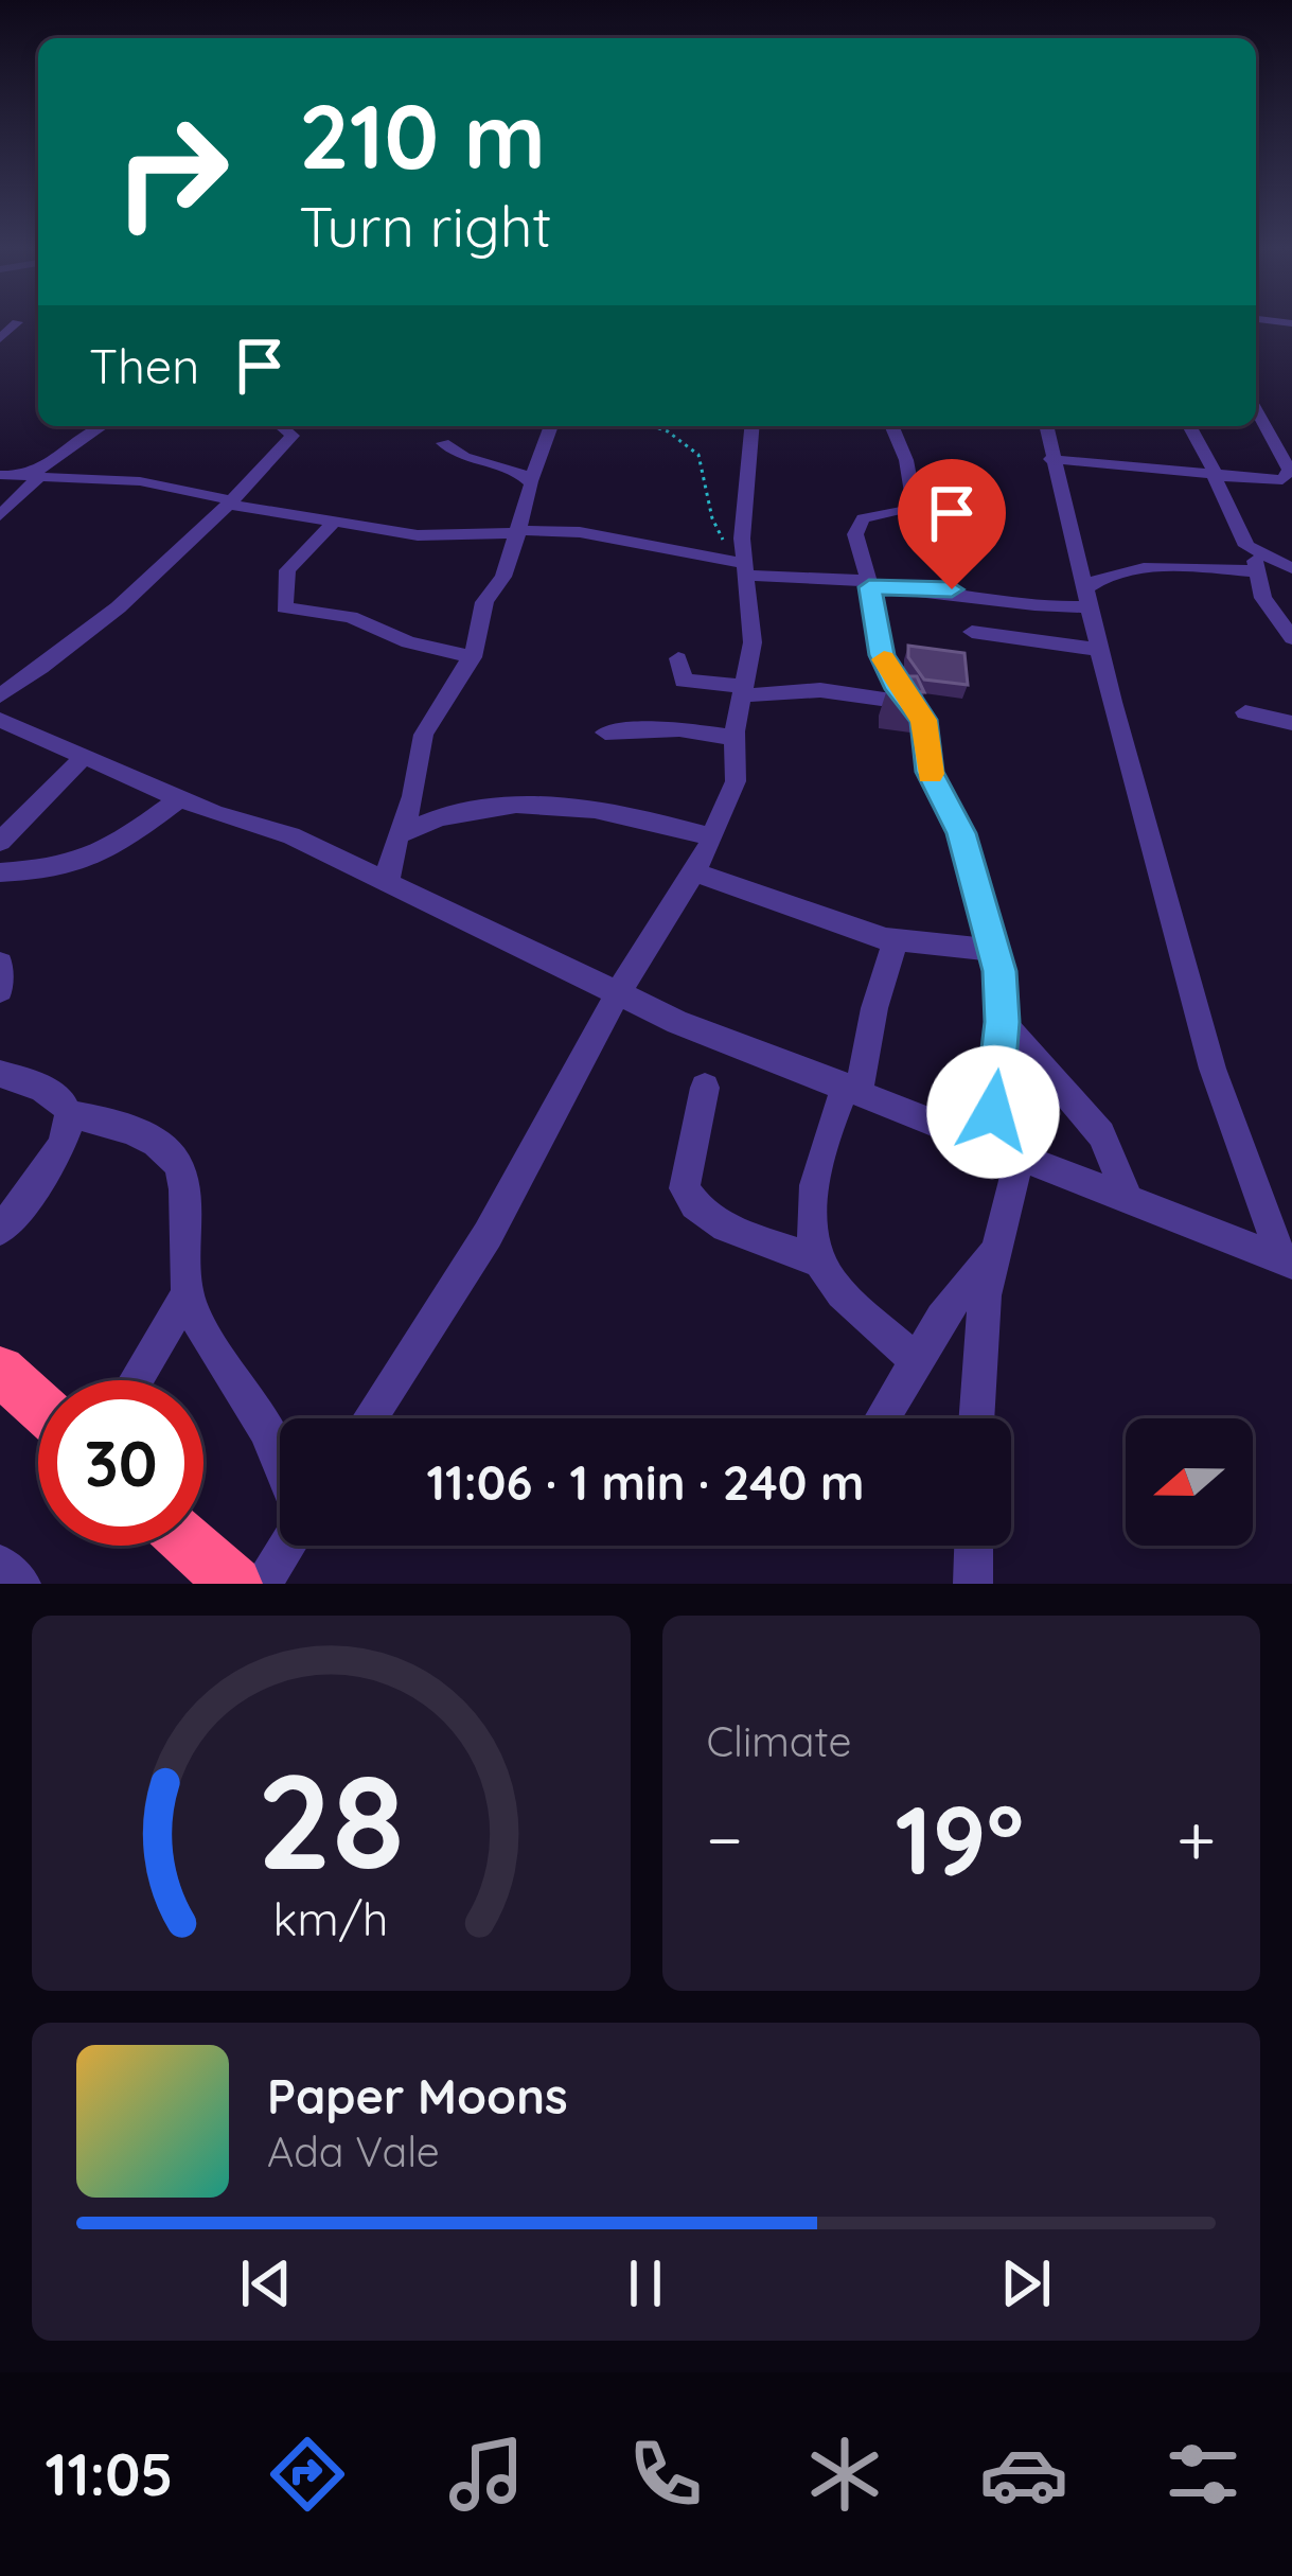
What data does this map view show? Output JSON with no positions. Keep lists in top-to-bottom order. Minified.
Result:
{"north":"left","page":{"turn":["210 m","Turn right"],"then":"Then","limit":"30","trip":"11:06 · 1 min · 240 m","tile":"Climate","heat":["−","19°","+"],"song":["Paper Moons","Ada Vale"],"tabs":"11:05","gauge":["28","km/h"]}}
